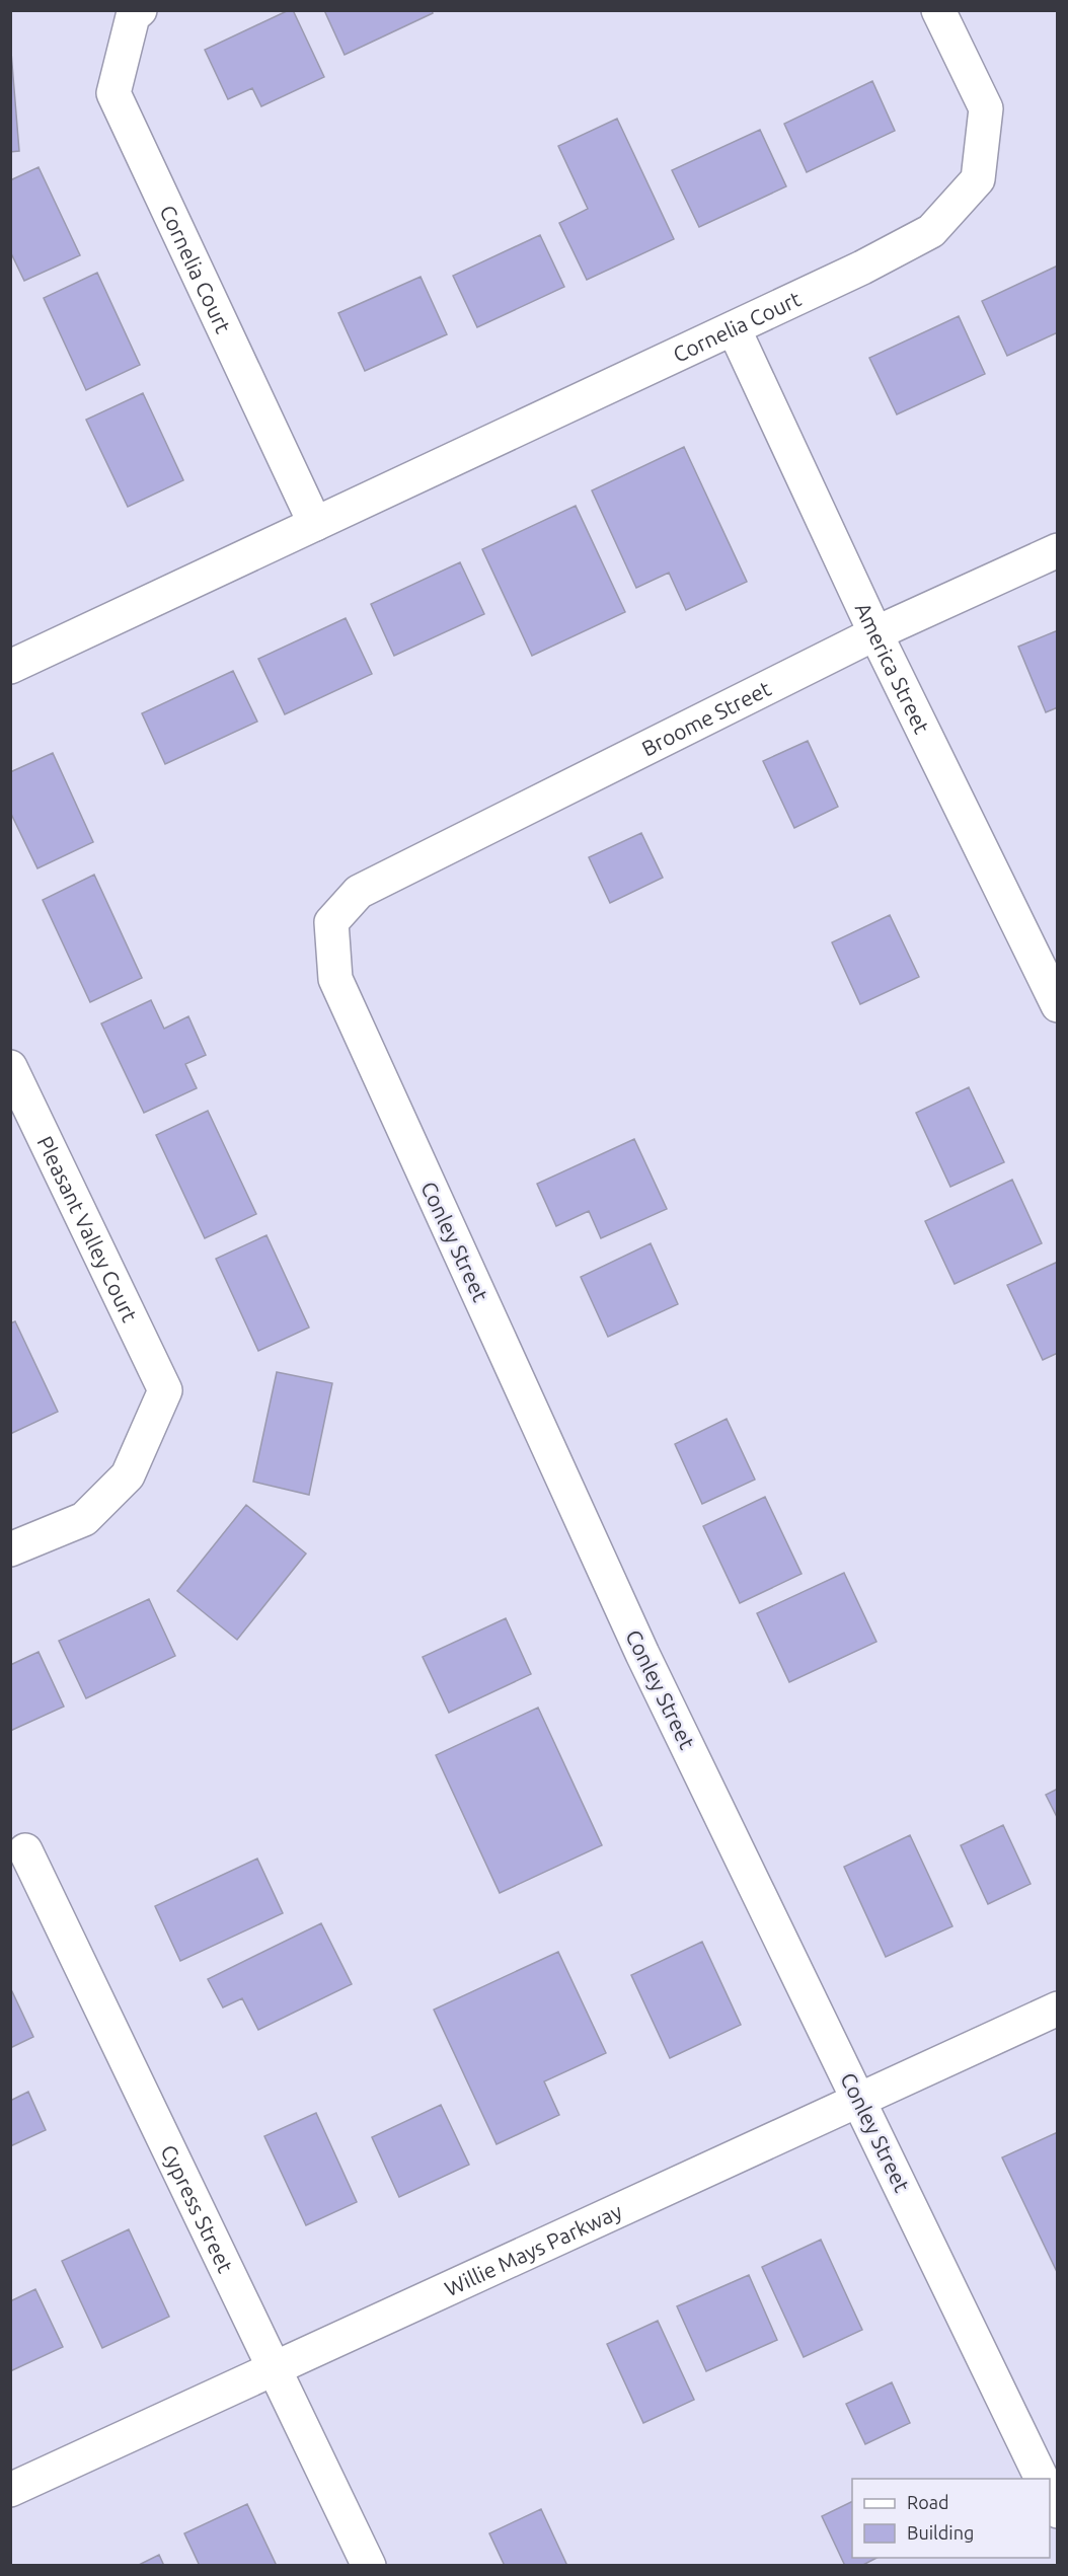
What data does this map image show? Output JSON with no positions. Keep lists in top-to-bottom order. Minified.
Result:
{"streets":{"street":["Cornelia Court","America Street","Broome Street","Pleasant Valley Court","Conley Street","Cypress Street","Willie Mays Parkway"]},"crossings":[["Cornelia Court","America Street"],["America Street","Broome Street"],["Broome Street","Conley Street"],["Conley Street","Willie Mays Parkway"],["Cypress Street","Willie Mays Parkway"]],"legend":["Road","Building"]}
